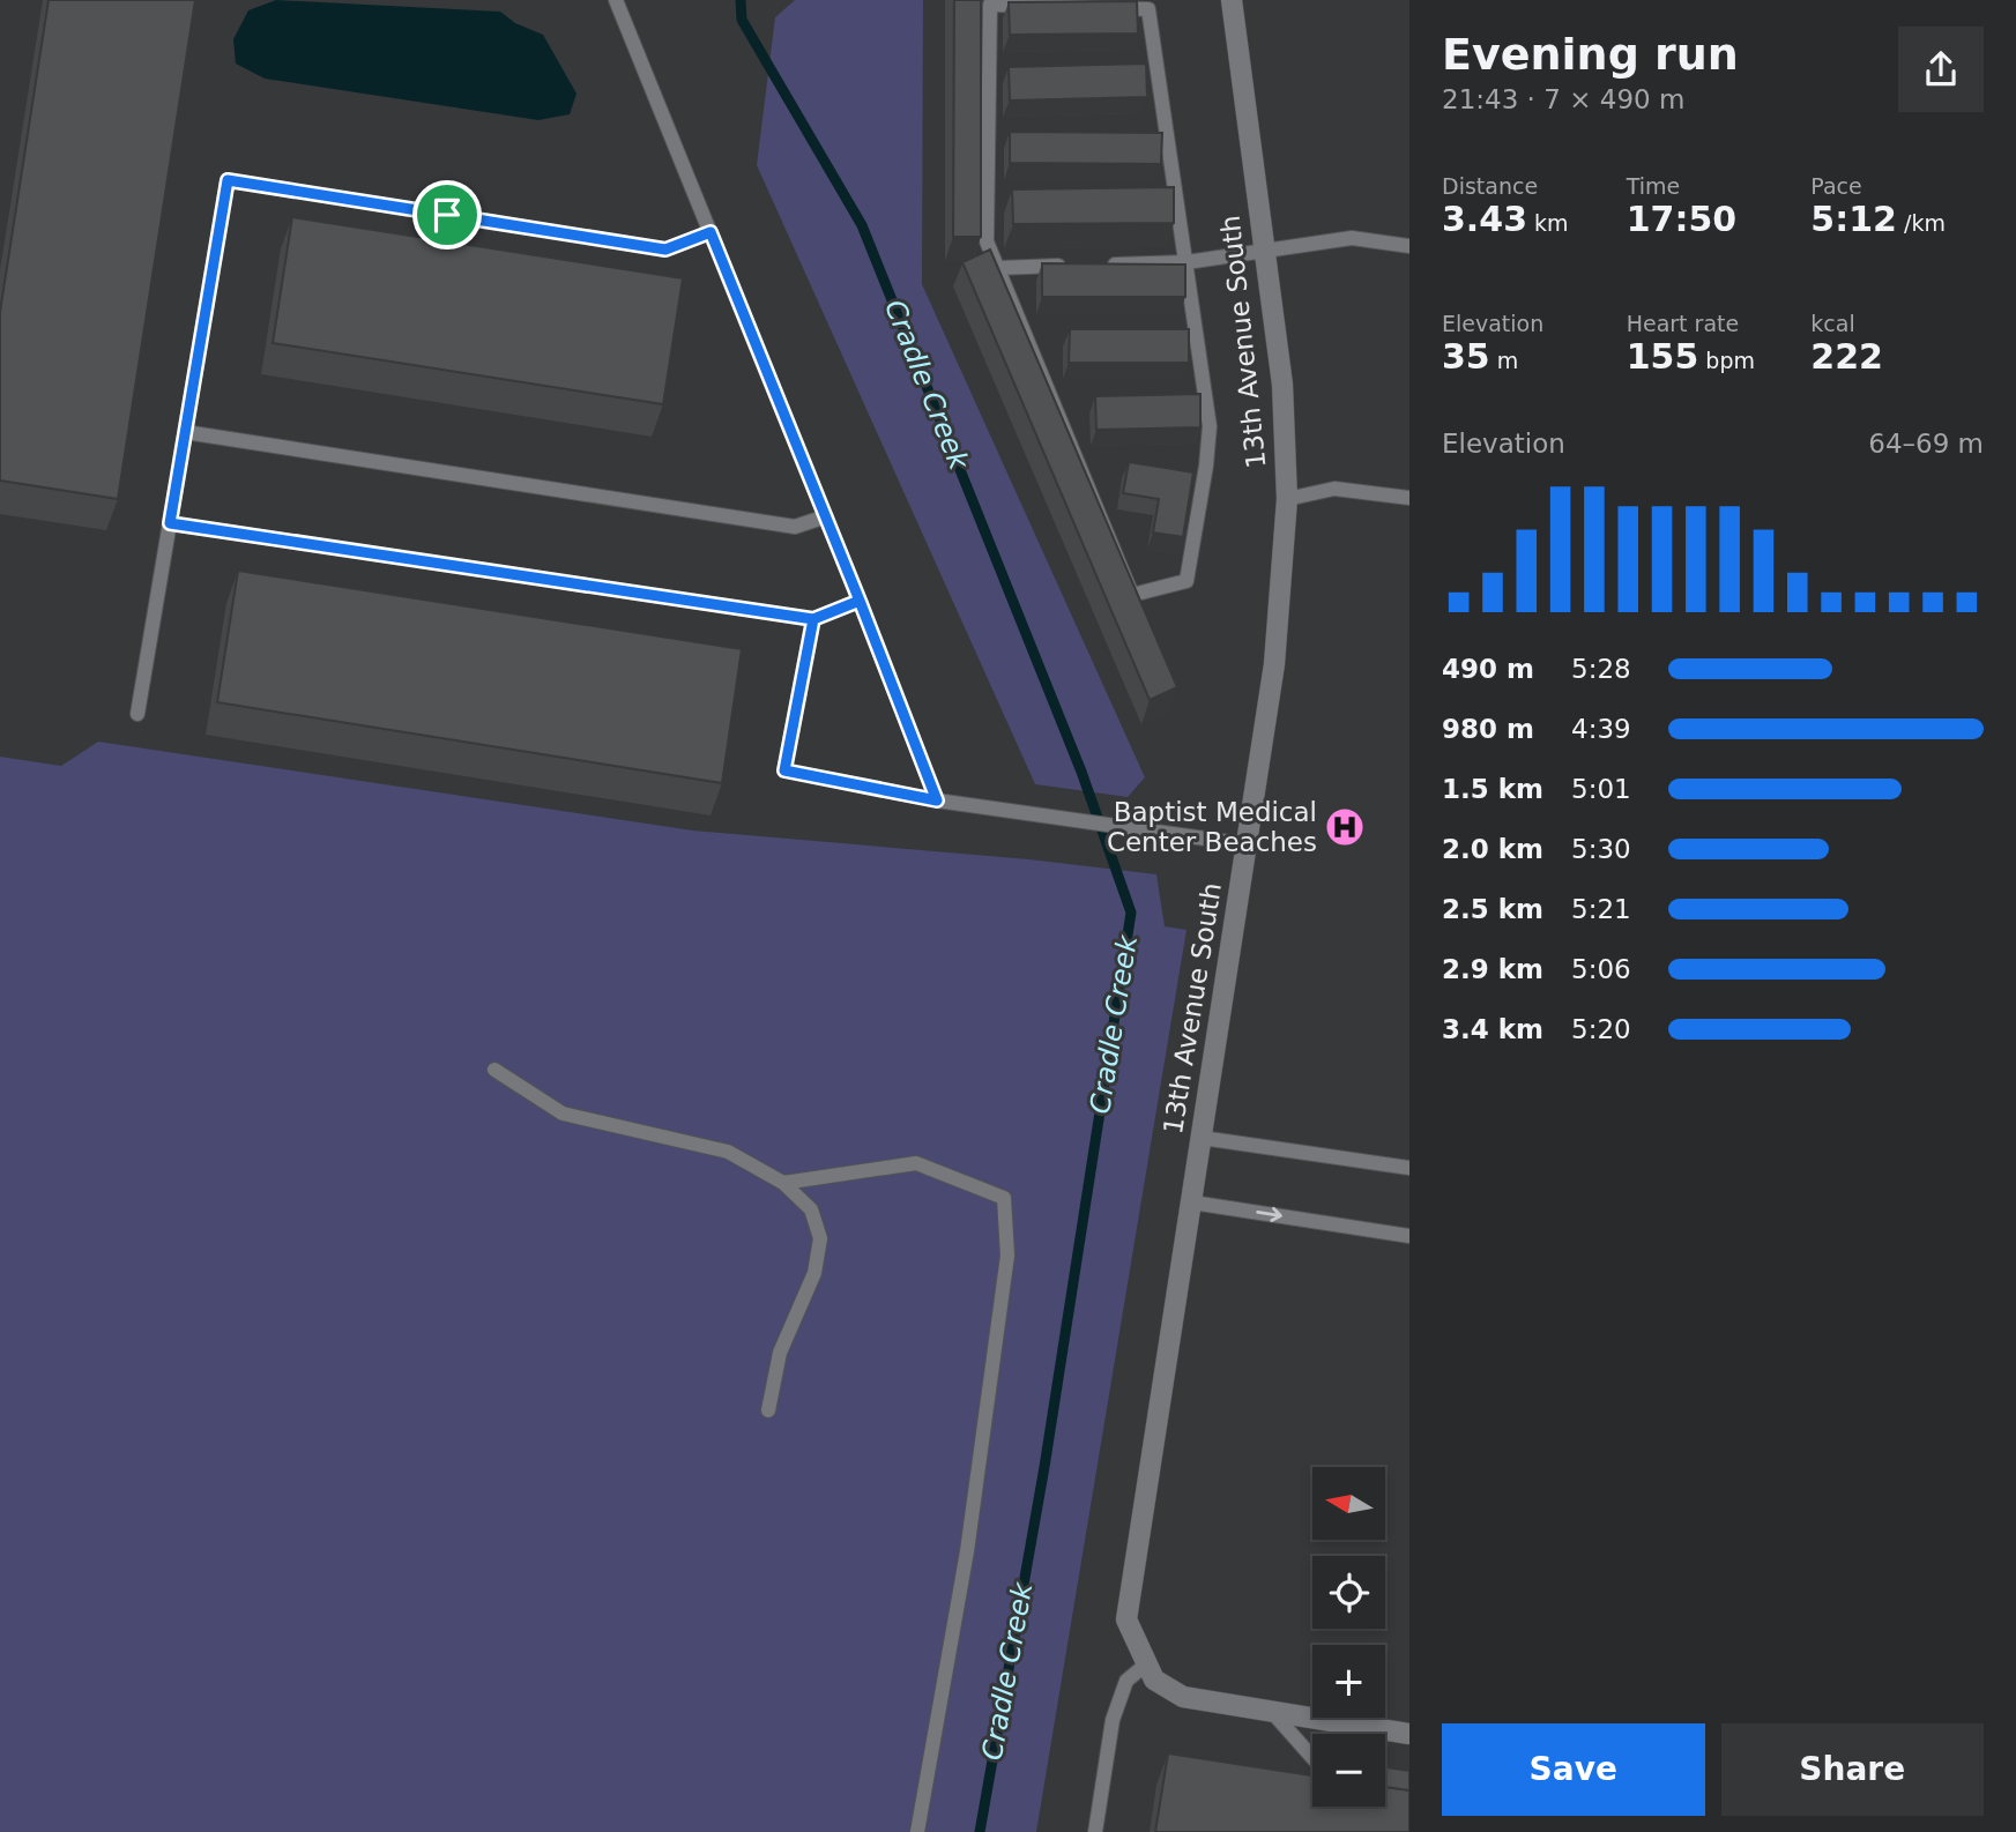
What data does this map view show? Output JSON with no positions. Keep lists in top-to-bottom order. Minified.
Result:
{"streets":{"street":["13th Avenue South"]},"water":["Cradle Creek"],"places":{"hospital":["Baptist Medical Center Beaches"]},"north":"left","page":{"heading":["Evening run","21:43 · 7 × 490 m"],"stats":[["Distance","3.43 km"],["Time","17:50"],["Pace","5:12 /km"],["Elevation","35 m"],["Heart rate","155 bpm"],["kcal","222"]],"chart":["Elevation","64–69 m"],"list":[{"name":"490 m","note":"5:28"},{"name":"980 m","note":"4:39"},{"name":"1.5 km","note":"5:01"},{"name":"2.0 km","note":"5:30"},{"name":"2.5 km","note":"5:21"},{"name":"2.9 km","note":"5:06"},{"name":"3.4 km","note":"5:20"}],"map_buttons":["+","−"],"buttons":["Save","Share"]}}
